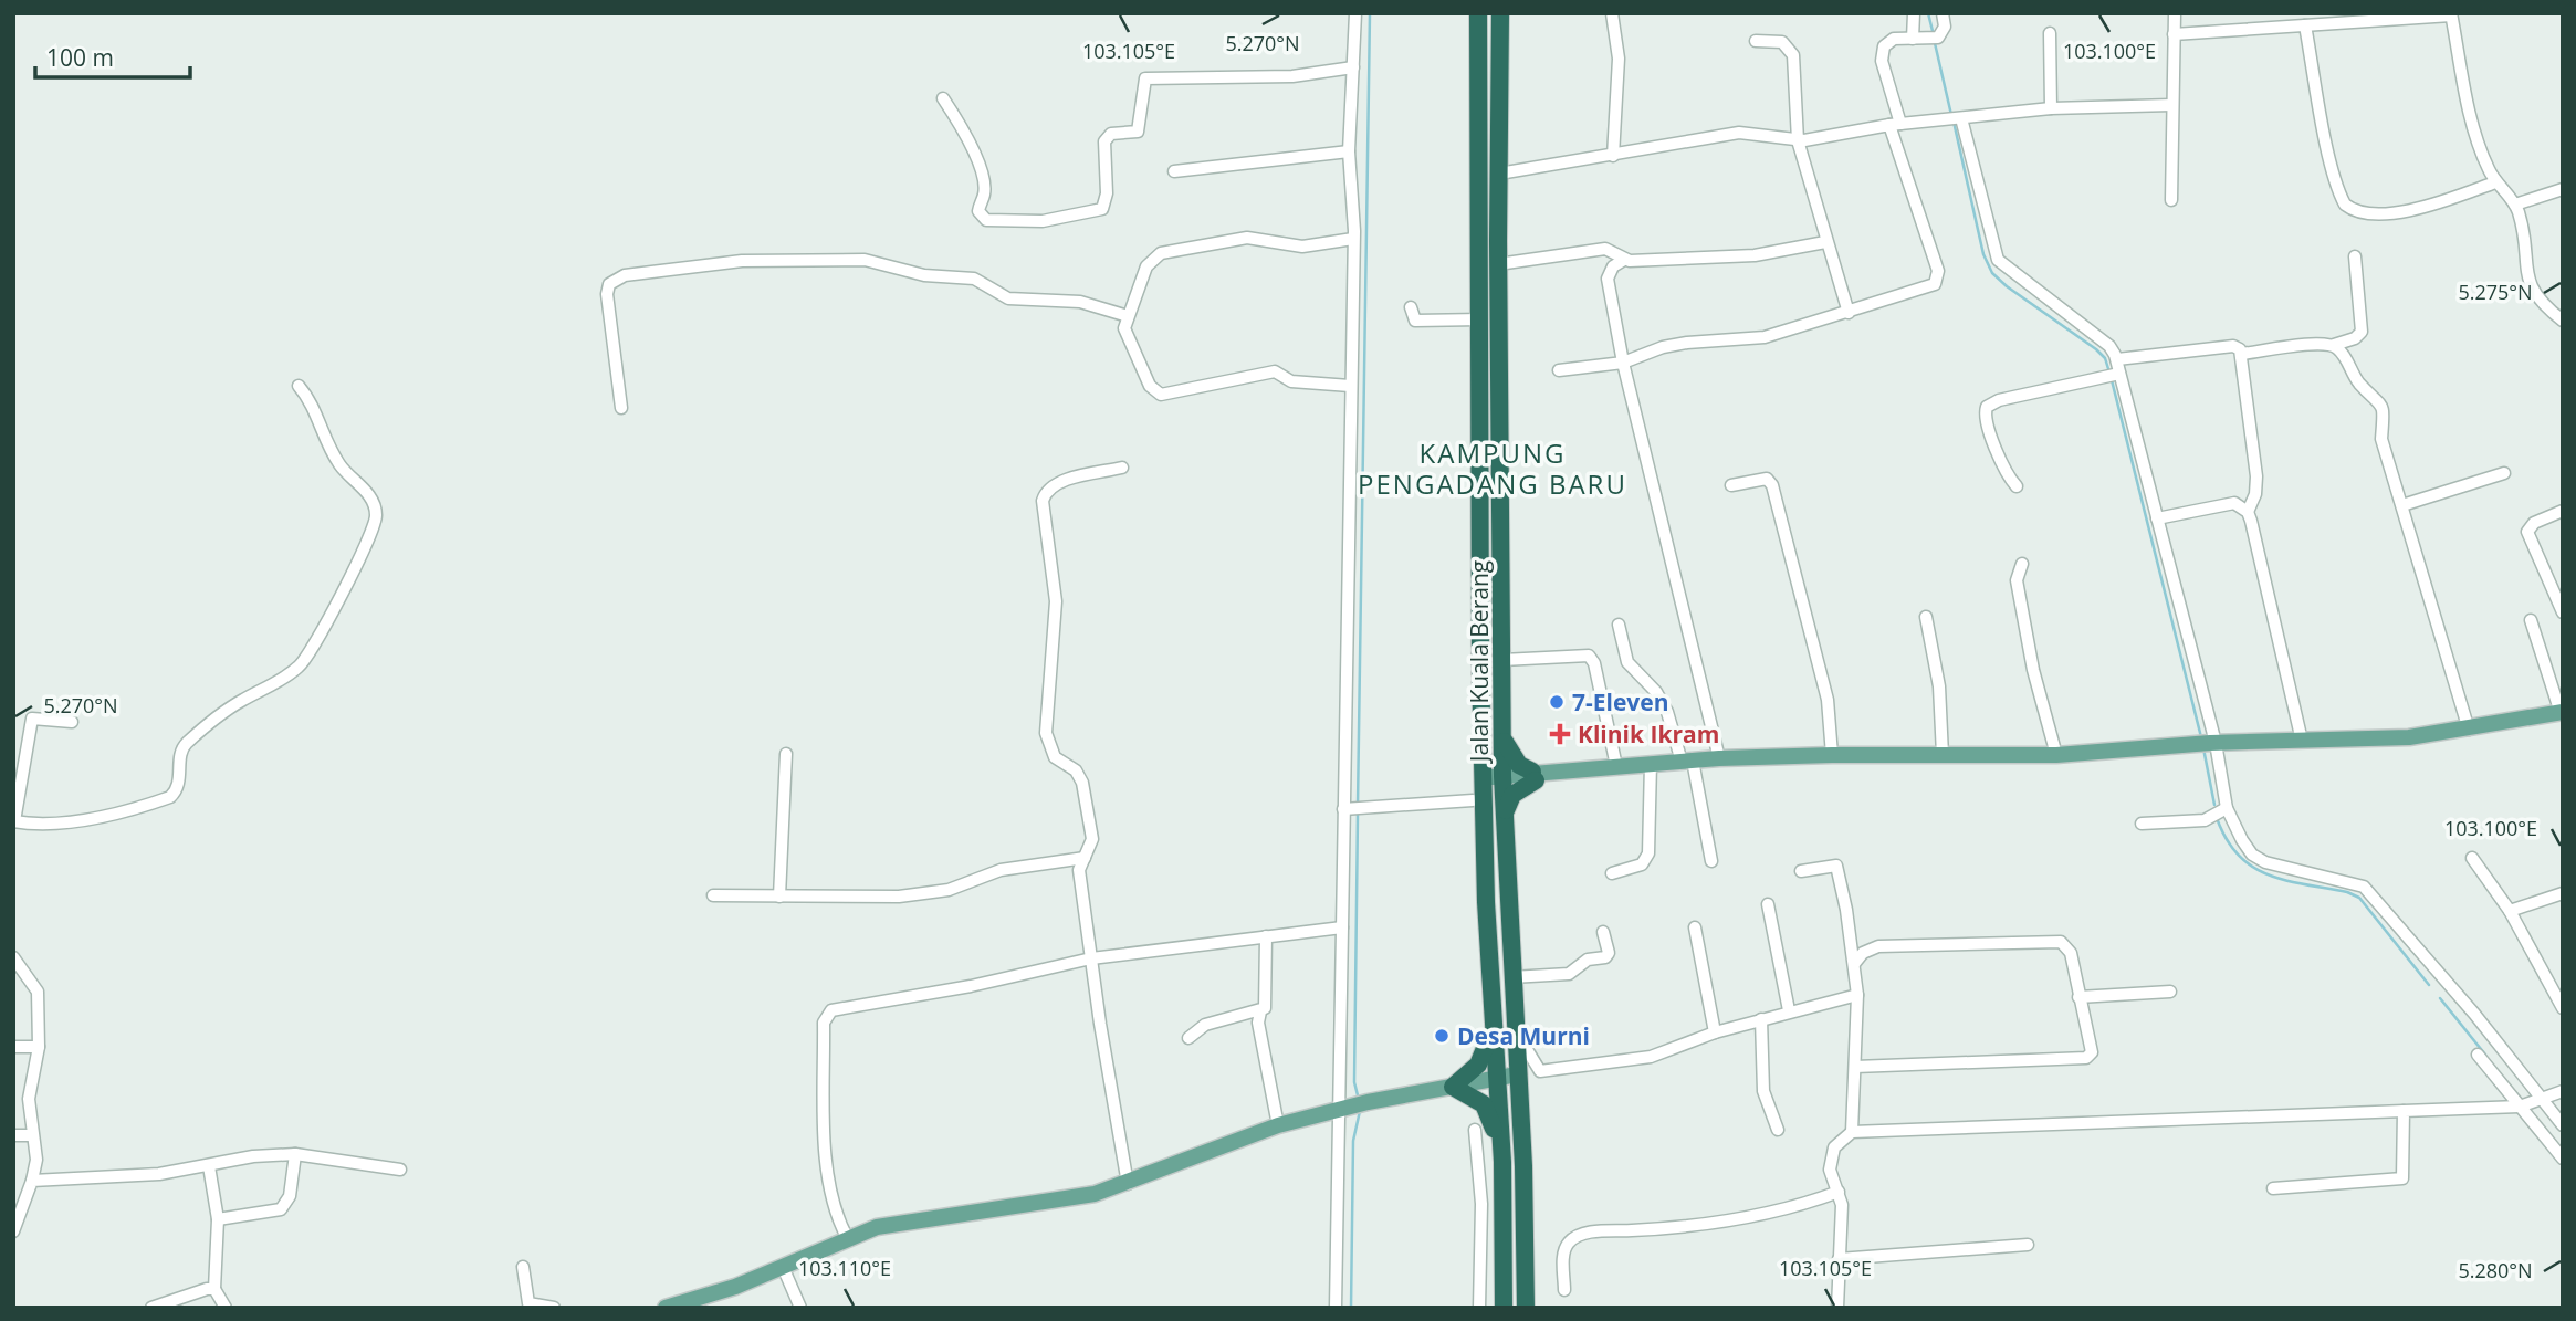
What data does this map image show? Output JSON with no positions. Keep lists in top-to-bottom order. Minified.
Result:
{"streets":{"highway":["Jalan Kuala Berang"]},"districts":["KAMPUNG PENGADANG BARU"],"places":{"other":["7-Eleven","Desa Murni"],"health":["Klinik Ikram"]},"scale_bar":"100 m","coordinates":["5.270°N","103.105°E","103.100°E","5.275°N","103.110°E","5.280°N"]}
